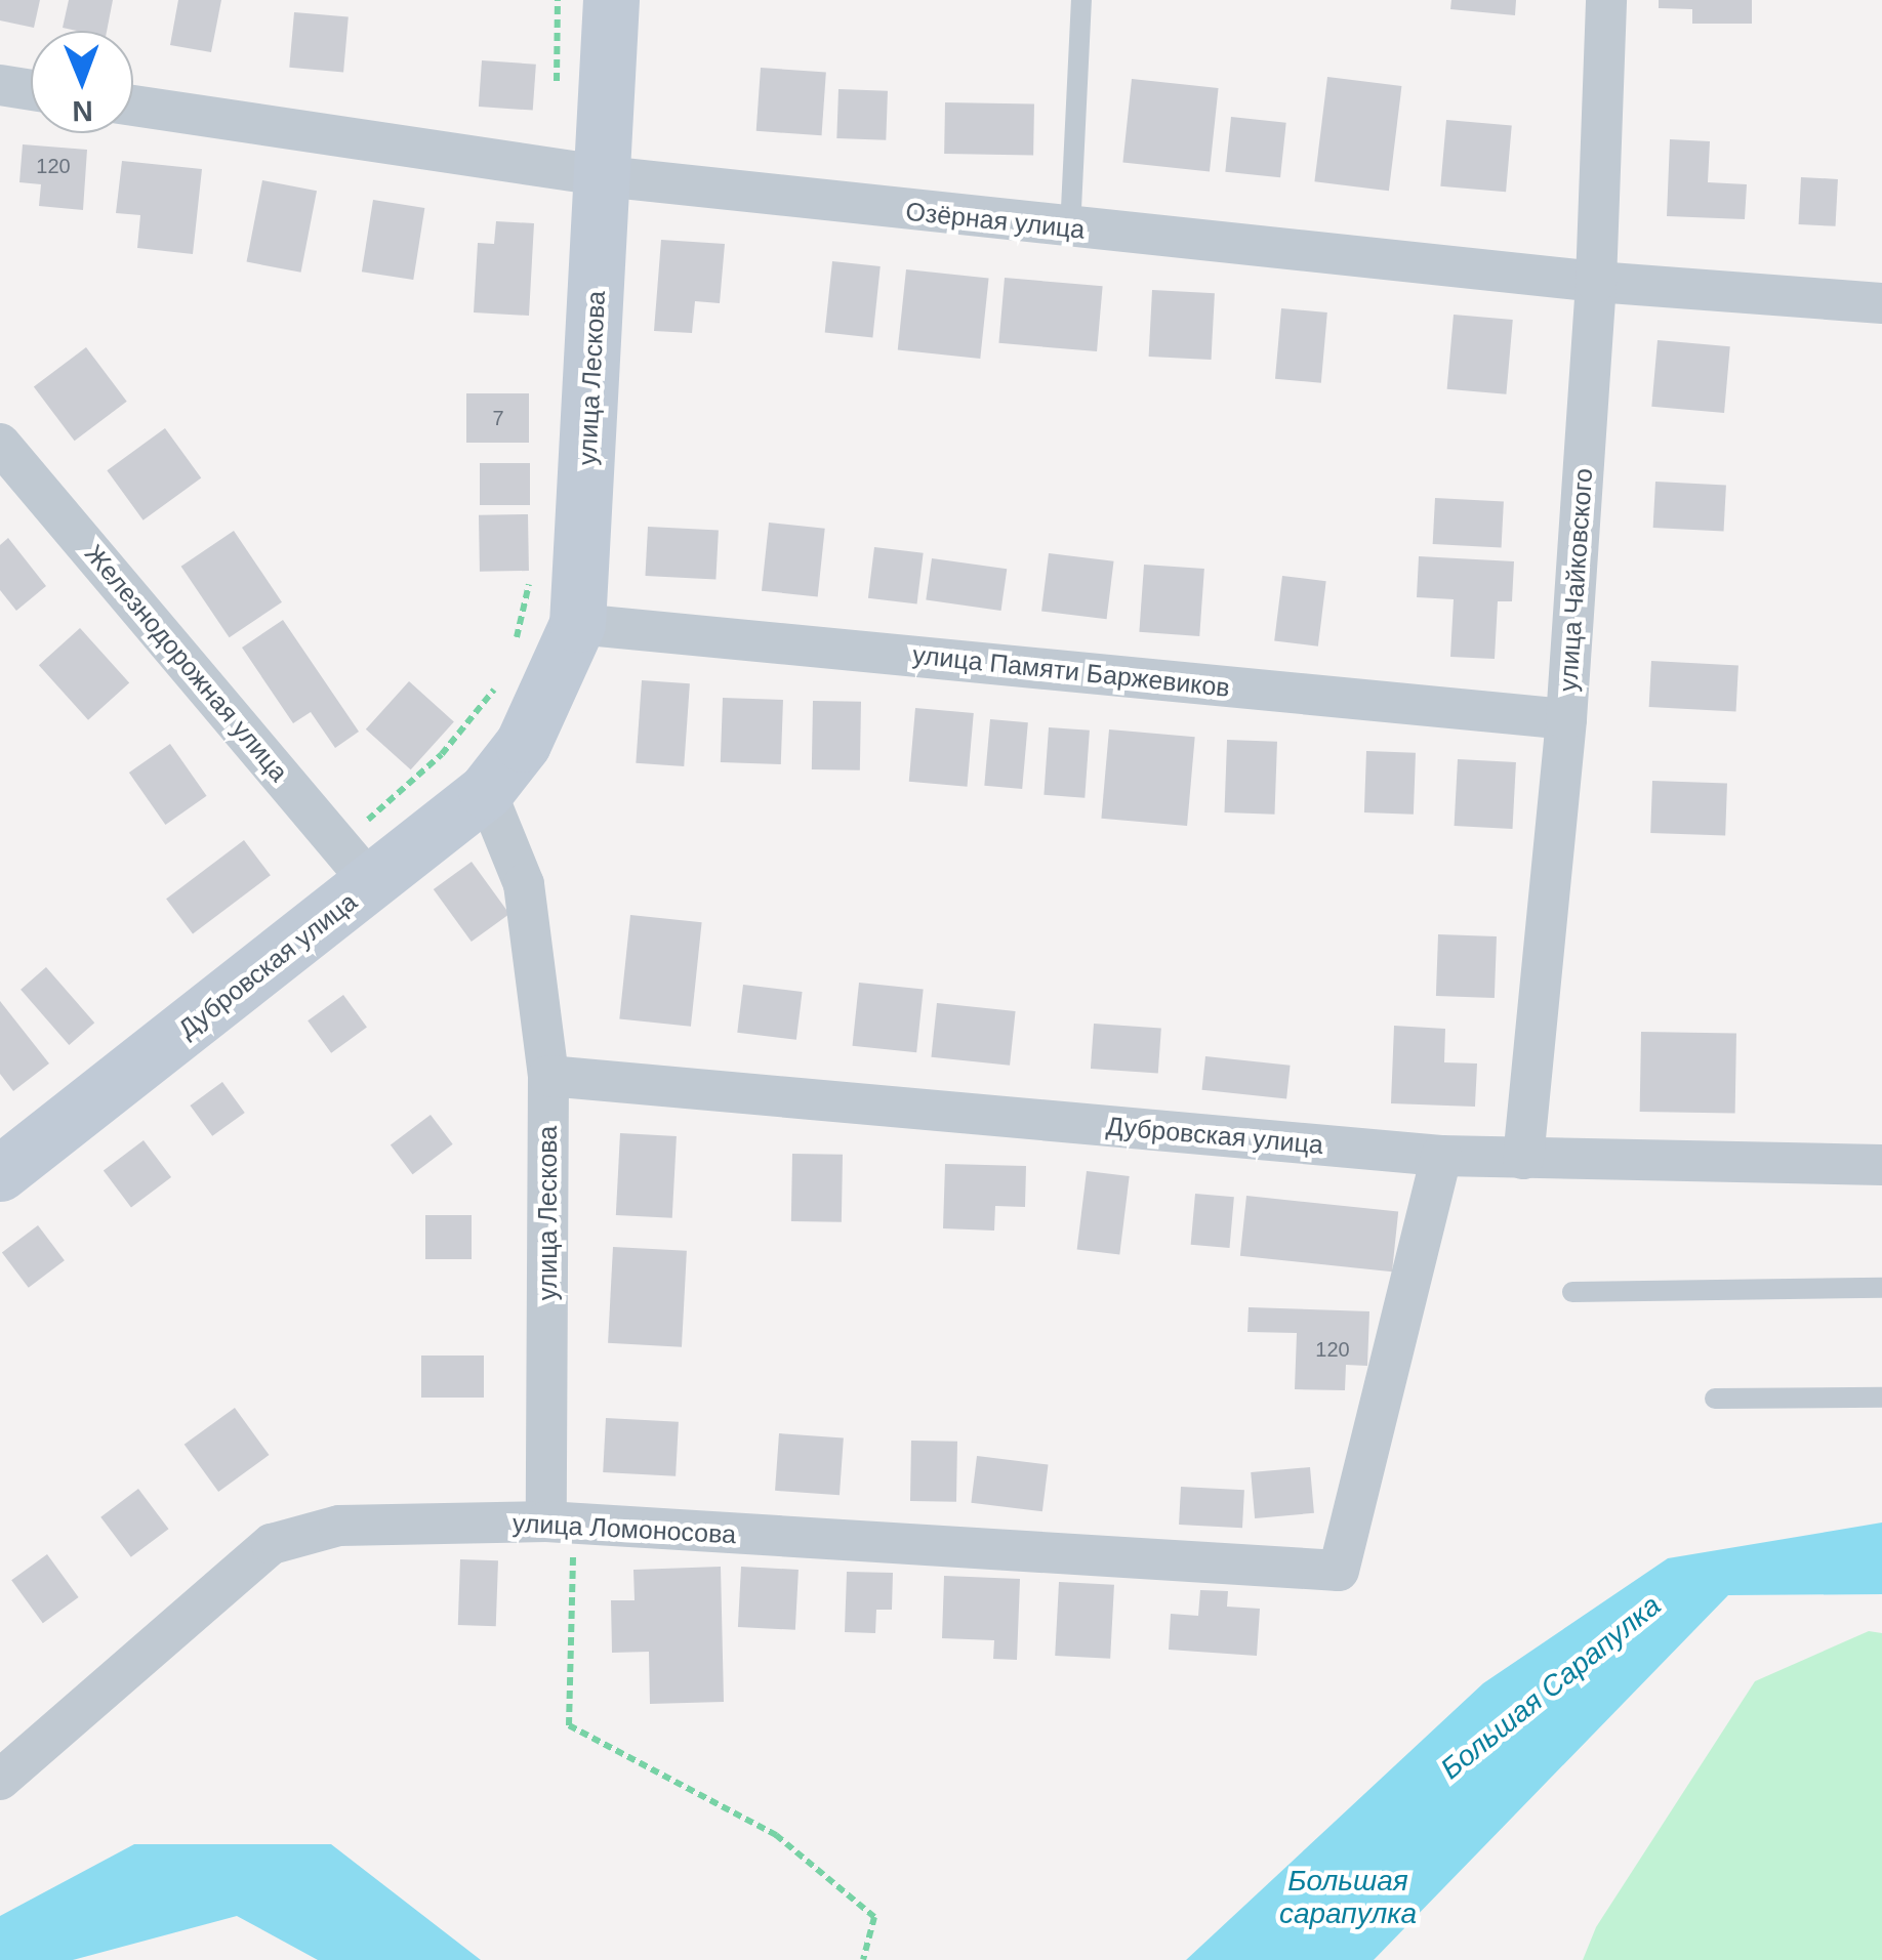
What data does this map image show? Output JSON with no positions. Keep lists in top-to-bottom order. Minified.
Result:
{"streets":{"street":["Озёрная улица","улица Лескова","улица Чайковского","Железнодорожная улица","улица Памяти Баржевиков","Дубровская улица","улица Ломоносова"]},"crossings":[["Озёрная улица","улица Лескова"],["Озёрная улица","улица Чайковского"],["улица Лескова","улица Памяти Баржевиков"],["улица Лескова","Дубровская улица"],["улица Лескова","улица Ломоносова"],["улица Чайковского","улица Памяти Баржевиков"],["улица Чайковского","Дубровская улица"],["Железнодорожная улица","Дубровская улица"],["Дубровская улица","улица Ломоносова"]],"water":["Большая Сарапулка","Большая сарапулка"],"house_numbers":["120","7","120"],"north":"bottom"}
